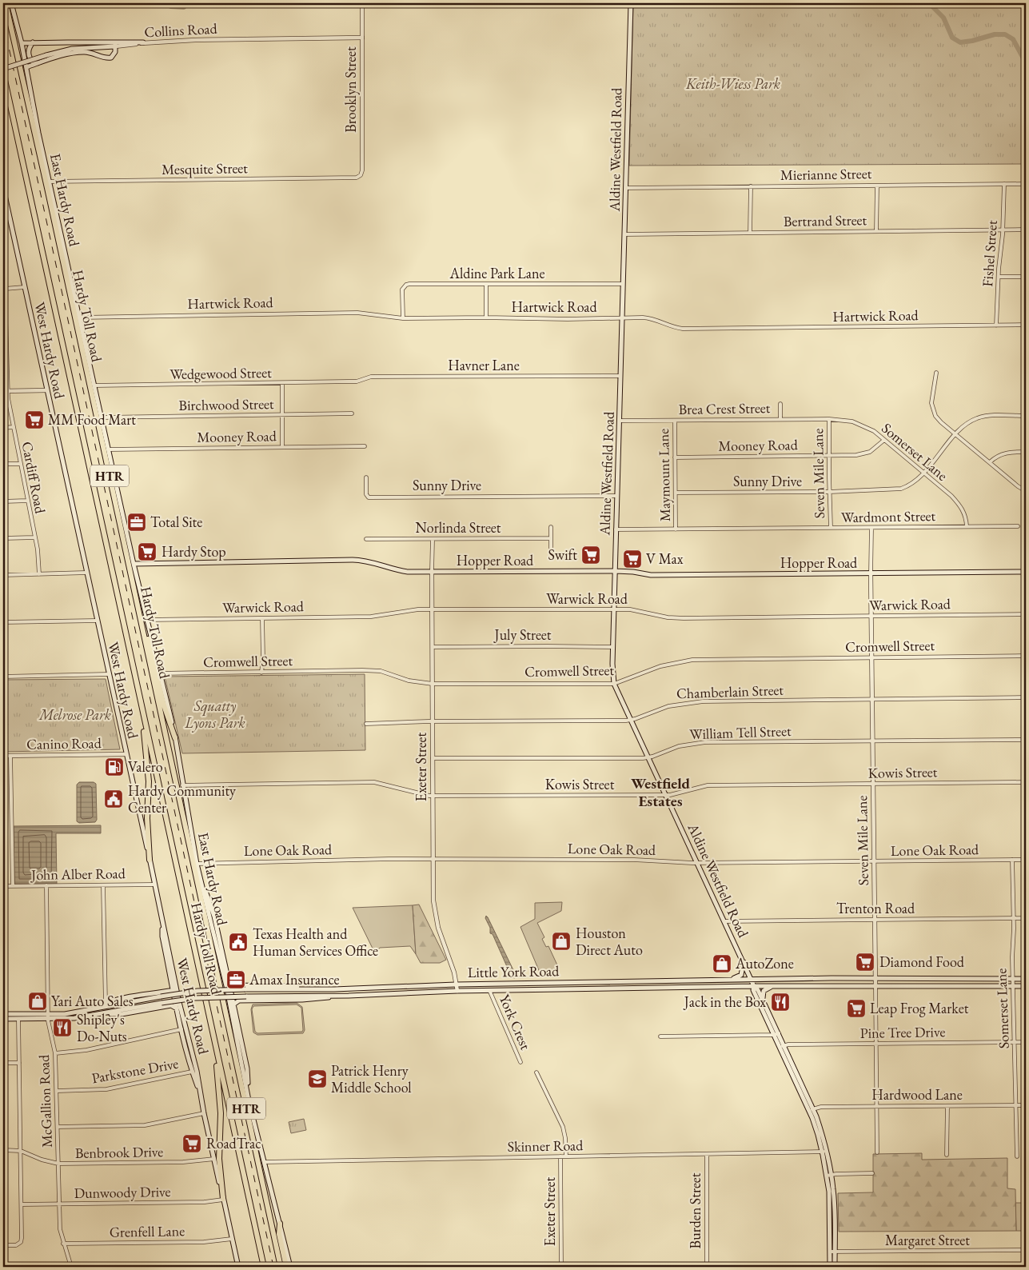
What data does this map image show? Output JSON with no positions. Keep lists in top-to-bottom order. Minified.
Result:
{"streets":{"highway":["Hardy Toll Road","HTR"],"main road":["Aldine Westfield Road","East Hardy Road","West Hardy Road","Hopper Road","Little York Road"],"street":["Collins Road","Brooklyn Street","Mesquite Street","Mierianne Street","Bertrand Street","Fishel Street","Aldine Park Lane","Hartwick Road","Havner Lane","Wedgewood Street","Birchwood Street","Brea Crest Street","Mooney Road","Somerset Lane","Seven Mile Lane","Maymount Lane","Cardiff Road","Sunny Drive","Wardmont Street","Norlinda Street","Warwick Road","July Street","Cromwell Street","Chamberlain Street","William Tell Street","Canino Road","Exeter Street","Kowis Street","Lone Oak Road","John Alber Road","Trenton Road","York Crest","Pine Tree Drive","Parkstone Drive","Hardwood Lane","McGallion Road","Skinner Road","Benbrook Drive","Dunwoody Drive","Burden Street","Grenfell Lane","Margaret Street"]},"crossings":[["Collins Road","Brooklyn Street"],["Brooklyn Street","Mesquite Street"],["Aldine Westfield Road","Mierianne Street"],["Aldine Westfield Road","Bertrand Street"],["Aldine Westfield Road","Aldine Park Lane"],["Aldine Westfield Road","Hartwick Road"],["Aldine Westfield Road","Havner Lane"],["Aldine Westfield Road","Brea Crest Street"],["Aldine Westfield Road","Sunny Drive"],["Aldine Westfield Road","Wardmont Street"],["Aldine Westfield Road","Hopper Road"],["Aldine Westfield Road","Warwick Road"],["Aldine Westfield Road","July Street"],["Aldine Westfield Road","Cromwell Street"],["Aldine Westfield Road","Chamberlain Street"],["Aldine Westfield Road","William Tell Street"],["Aldine Westfield Road","Kowis Street"],["Aldine Westfield Road","Lone Oak Road"],["Aldine Westfield Road","Trenton Road"],["Aldine Westfield Road","Little York Road"],["Aldine Westfield Road","Pine Tree Drive"],["Aldine Westfield Road","Hardwood Lane"],["Aldine Westfield Road","Skinner Road"],["Aldine Westfield Road","Margaret Street"],["Mesquite Street","East Hardy Road"],["Mierianne Street","Fishel Street"],["East Hardy Road","Hartwick Road"],["East Hardy Road","Wedgewood Street"],["East Hardy Road","Birchwood Street"],["East Hardy Road","Mooney Road"],["East Hardy Road","Hopper Road"],["East Hardy Road","Warwick Road"],["East Hardy Road","Cromwell Street"],["East Hardy Road","Kowis Street"],["East Hardy Road","Lone Oak Road"],["East Hardy Road","Little York Road"],["East Hardy Road","Skinner Road"],["Bertrand Street","Fishel Street"],["Fishel Street","Hartwick Road"],["Aldine Park Lane","Hartwick Road"],["West Hardy Road","Canino Road"],["West Hardy Road","John Alber Road"],["West Hardy Road","Little York Road"],["West Hardy Road","Benbrook Drive"],["West Hardy Road","Dunwoody Drive"],["West Hardy Road","Grenfell Lane"],["Havner Lane","Wedgewood Street"],["Brea Crest Street","Somerset Lane"],["Brea Crest Street","Seven Mile Lane"],["Brea Crest Street","Maymount Lane"],["Mooney Road","Somerset Lane"],["Mooney Road","Seven Mile Lane"],["Mooney Road","Maymount Lane"],["Somerset Lane","Seven Mile Lane"],["Somerset Lane","Sunny Drive"],["Somerset Lane","Wardmont Street"],["Somerset Lane","Lone Oak Road"],["Somerset Lane","Trenton Road"],["Somerset Lane","Little York Road"],["Somerset Lane","Pine Tree Drive"],["Somerset Lane","Hardwood Lane"],["Seven Mile Lane","Sunny Drive"],["Seven Mile Lane","Wardmont Street"],["Seven Mile Lane","Hopper Road"],["Seven Mile Lane","Warwick Road"],["Seven Mile Lane","Cromwell Street"],["Seven Mile Lane","Chamberlain Street"],["Seven Mile Lane","William Tell Street"],["Seven Mile Lane","Kowis Street"],["Seven Mile Lane","Lone Oak Road"],["Seven Mile Lane","Trenton Road"],["Seven Mile Lane","Little York Road"],["Seven Mile Lane","Pine Tree Drive"],["Seven Mile Lane","Hardwood Lane"],["Maymount Lane","Sunny Drive"],["Maymount Lane","Wardmont Street"],["Norlinda Street","Exeter Street"],["Hopper Road","Exeter Street"],["Warwick Road","Exeter Street"],["July Street","Exeter Street"],["Cromwell Street","Exeter Street"],["Chamberlain Street","Exeter Street"],["William Tell Street","Exeter Street"],["Exeter Street","Kowis Street"],["Exeter Street","Lone Oak Road"],["Exeter Street","Little York Road"],["Exeter Street","Skinner Road"],["John Alber Road","McGallion Road"],["Little York Road","York Crest"],["Little York Road","McGallion Road"],["Parkstone Drive","McGallion Road"],["McGallion Road","Benbrook Drive"],["McGallion Road","Dunwoody Drive"],["McGallion Road","Grenfell Lane"],["Skinner Road","Burden Street"]],"districts":["Westfield Estates"],"parks":["Keith-Wiess Park","Squatty Lyons Park","Melrose Park"],"places":{"supermarket":["MM Food Mart","Hardy Stop","Swift","V Max","Diamond Food","Leap Frog Market","RoadTrac"],"office":["Total Site","Amax Insurance"],"fuel station":["Valero"],"public building":["Hardy Community Center","Texas Health and Human Services Office"],"shop":["Houston Direct Auto","AutoZone","Yari Auto Sales"],"restaurant":["Jack in the Box","Shipley's Do-Nuts"],"school or university":["Patrick Henry Middle School"]}}
